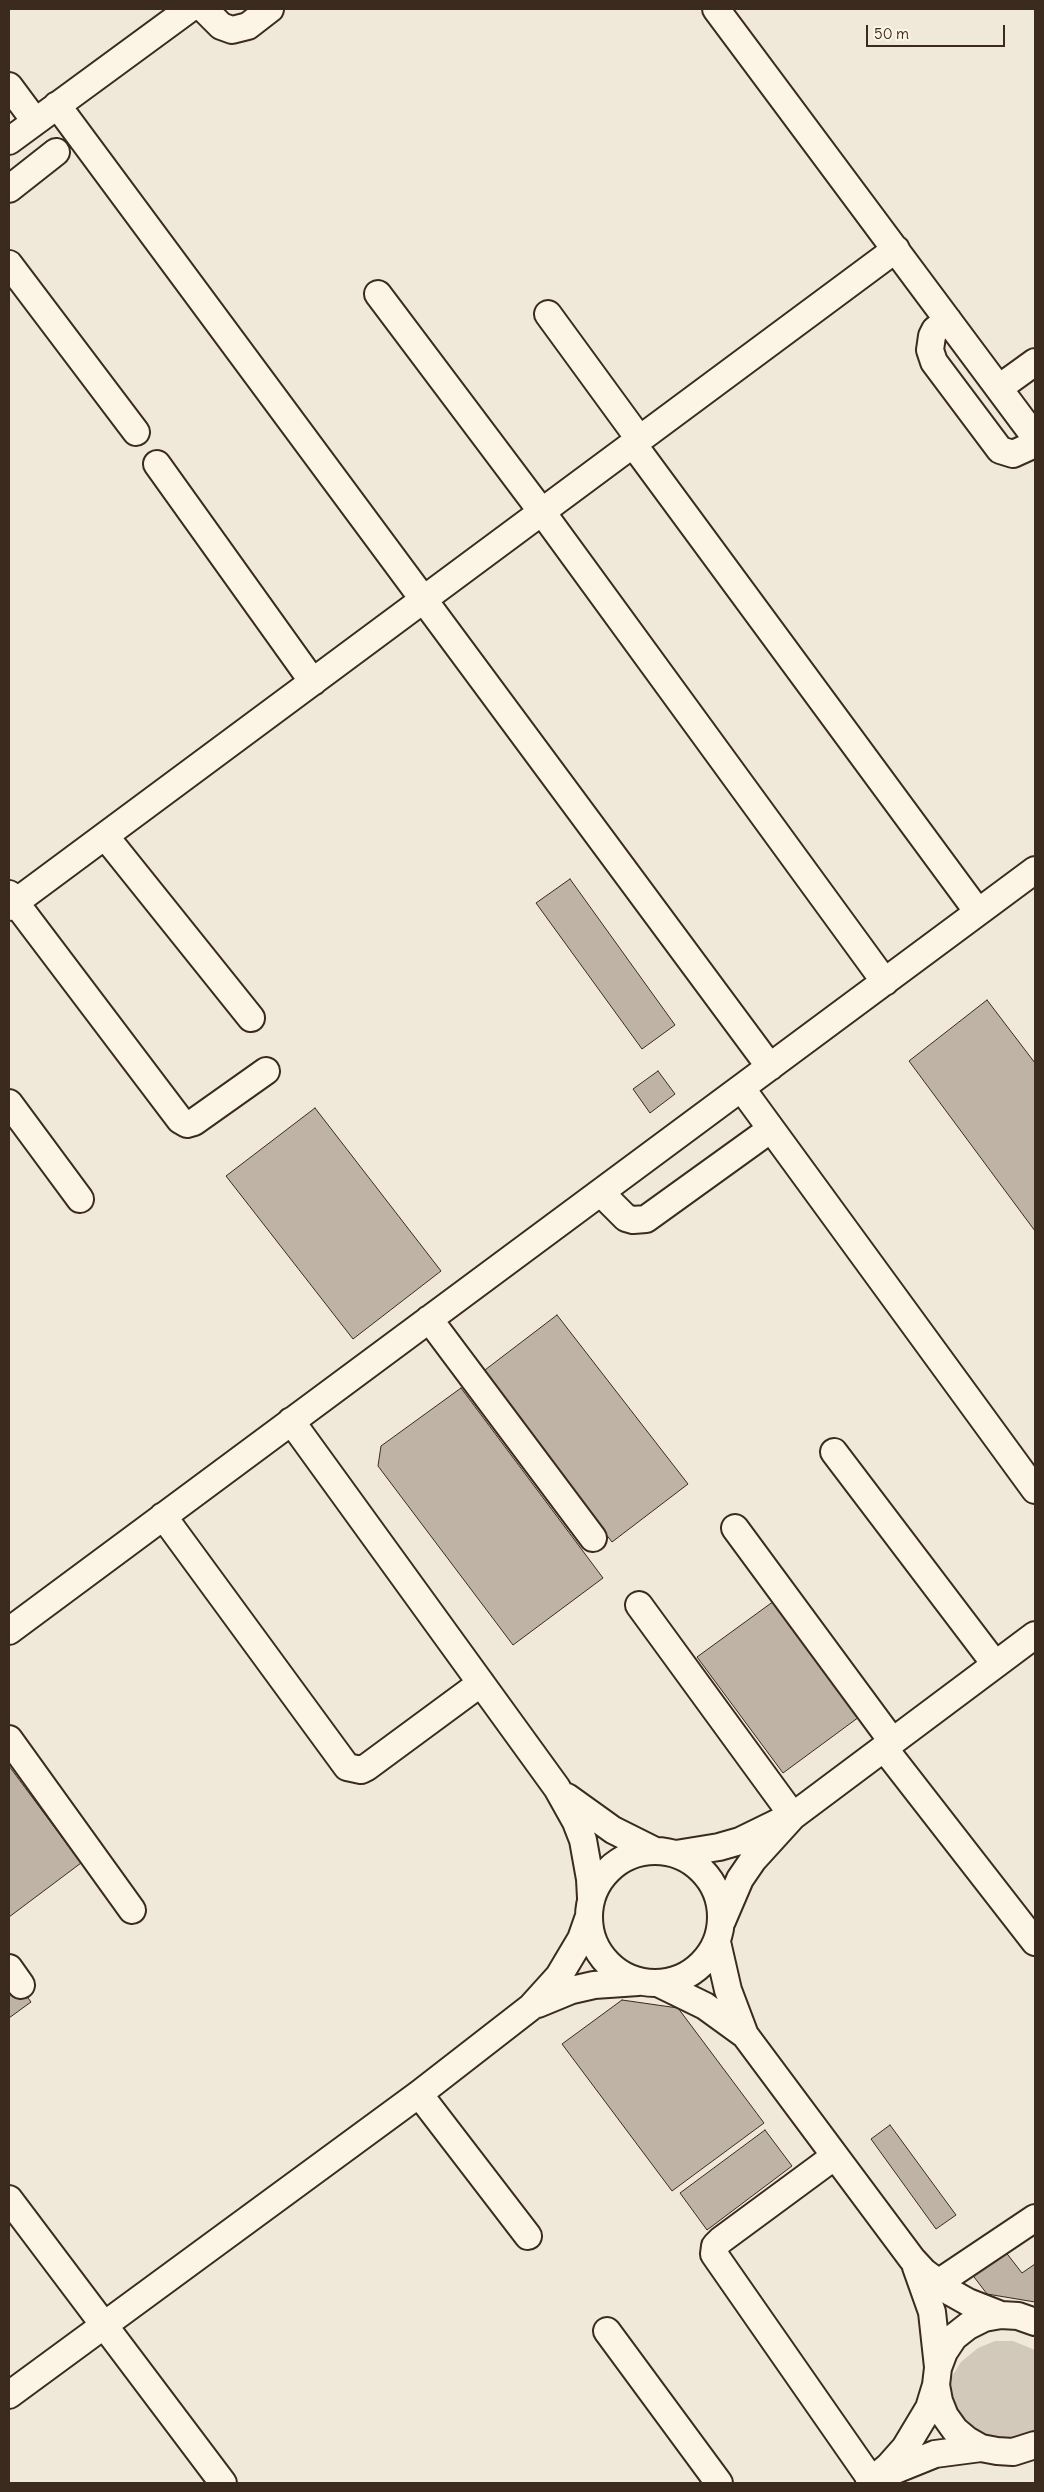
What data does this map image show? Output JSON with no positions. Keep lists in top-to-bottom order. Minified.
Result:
{"scale_bar":"50 m"}
